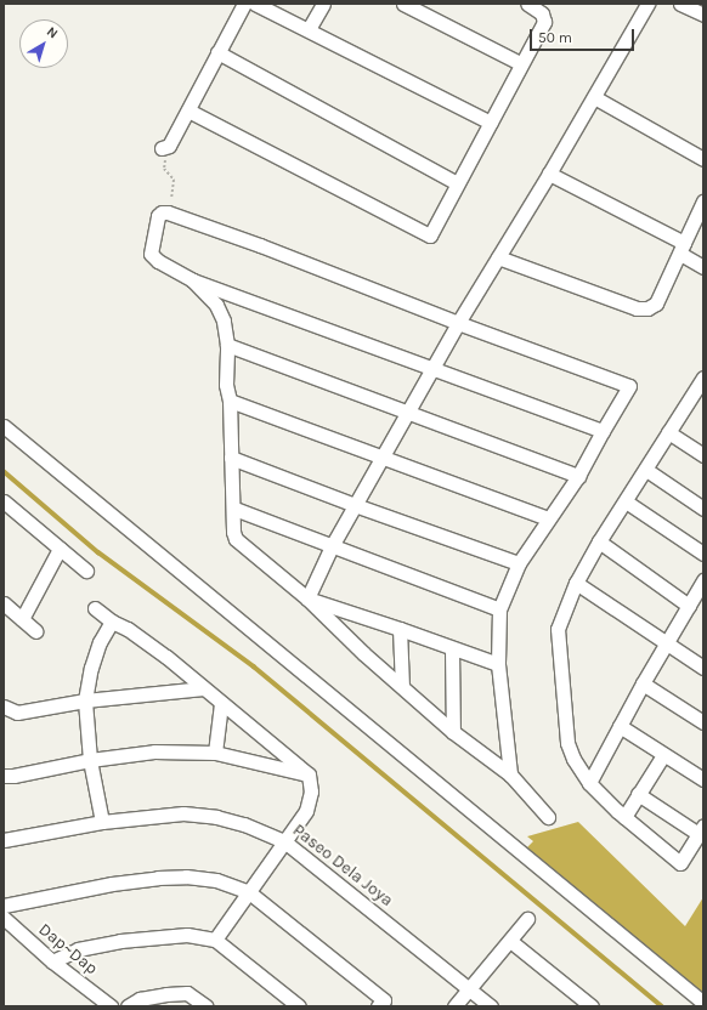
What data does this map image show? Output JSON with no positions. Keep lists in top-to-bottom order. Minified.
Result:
{"streets":{"street":["Paseo Dela Joya","Dap~Dap"]},"scale_bar":"50 m","north":"top right"}
